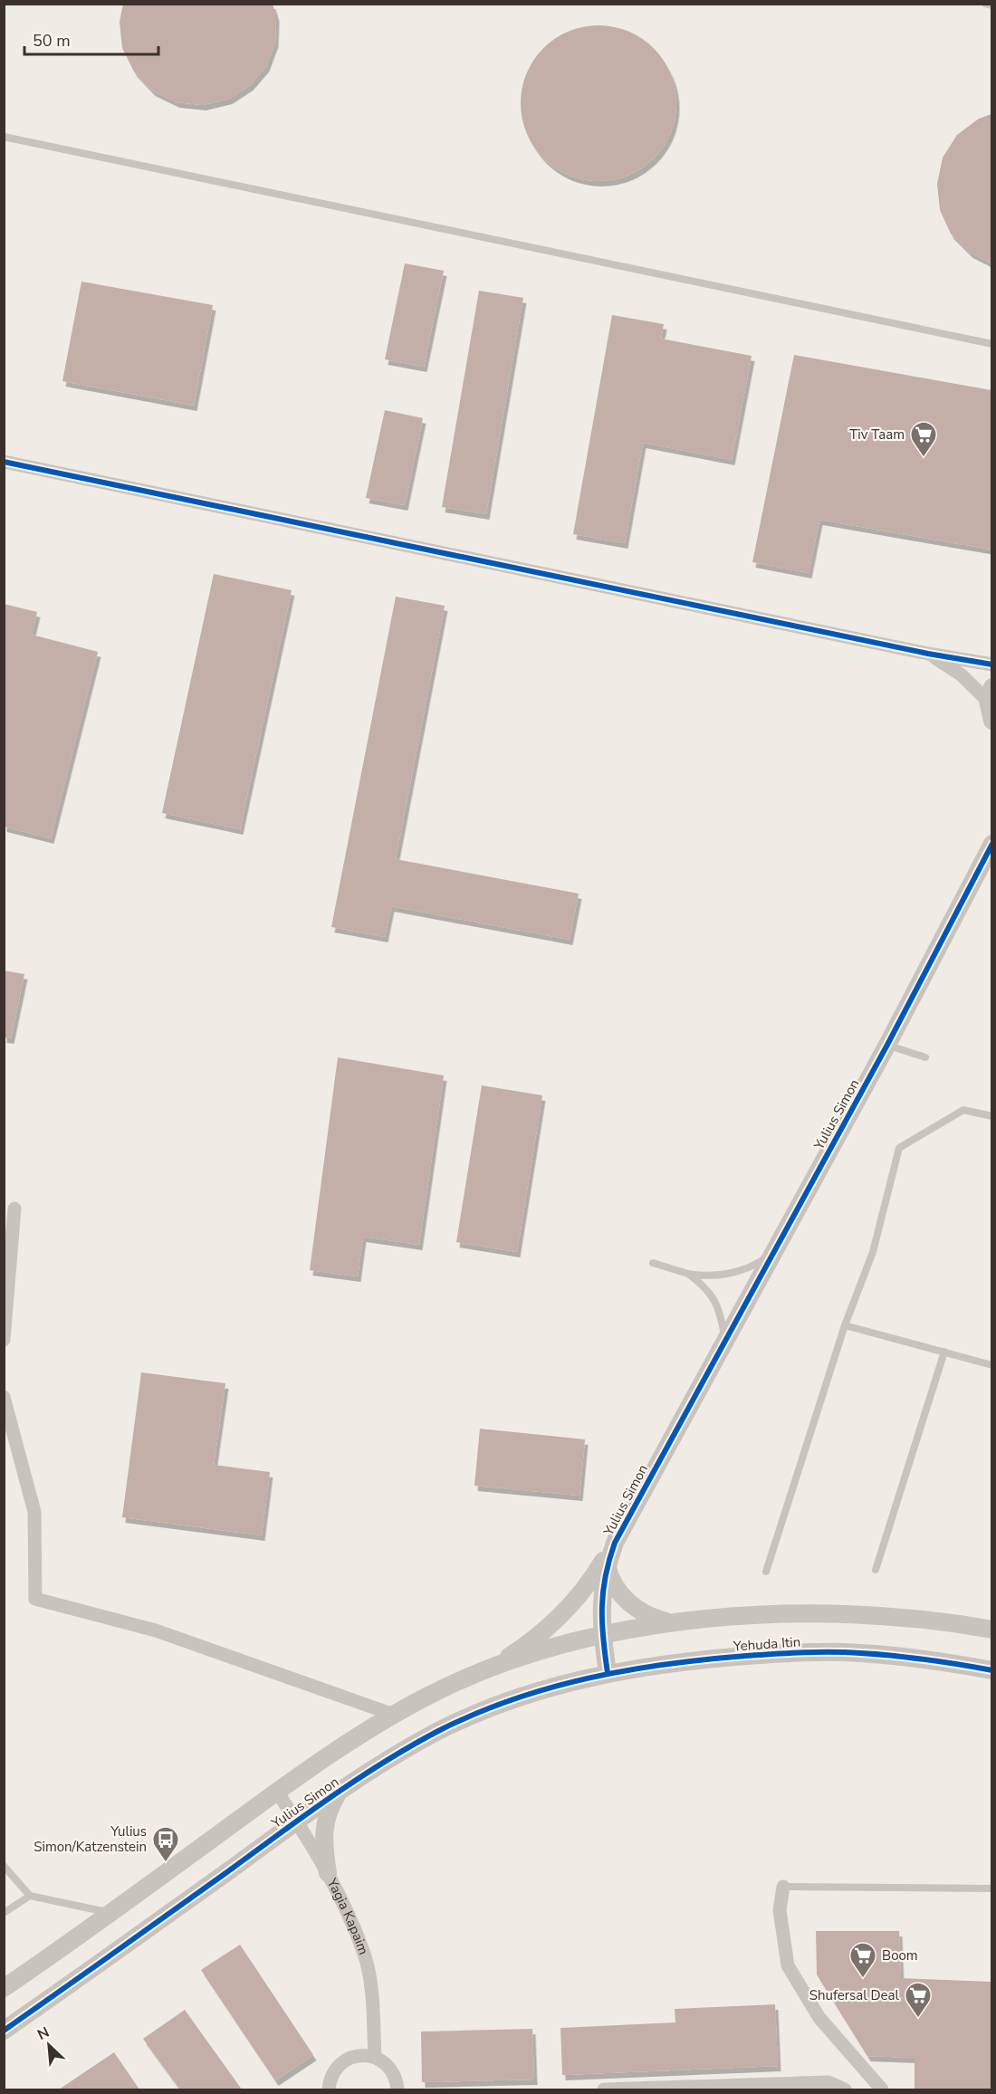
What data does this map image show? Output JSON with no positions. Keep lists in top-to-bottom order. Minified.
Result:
{"streets":{"street":["Yulius Simon","Yehuda Itin","Yagia Kapaim"]},"crossings":[["Yulius Simon","Yehuda Itin"],["Yulius Simon","Yagia Kapaim"]],"places":{"supermarket":["Tiv Taam","Boom","Shufersal Deal"],"bus stop":["Yulius Simon/Katzenstein"]},"scale_bar":"50 m","north":"top left"}
